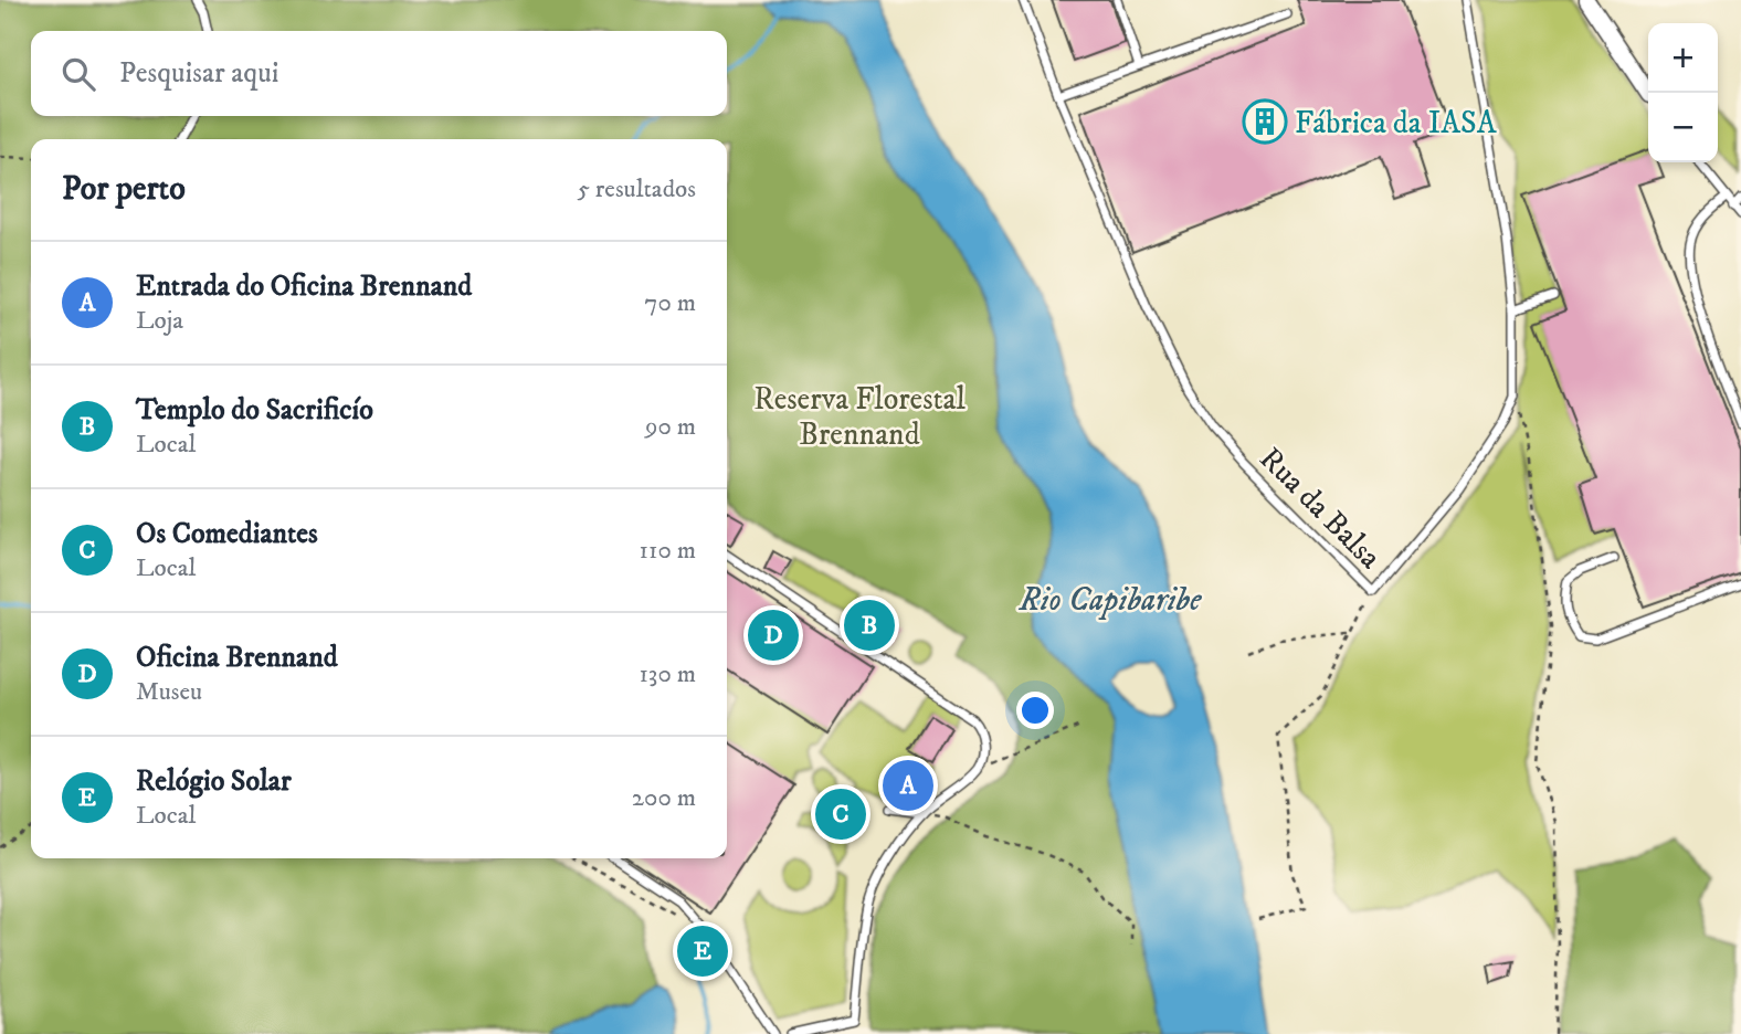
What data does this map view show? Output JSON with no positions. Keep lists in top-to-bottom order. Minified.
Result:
{"streets":{"lane":["Rua da Balsa"]},"water":["Rio Capibaribe"],"parks":["Reserva Florestal Brennand"],"places":{"building":["Fábrica da IASA"]},"page":{"map_buttons":["+","−"],"search":"Pesquisar aqui","heading":["Por perto","5 resultados"],"list":[{"mark":"A","name":"Entrada do Oficina Brennand","note":"Loja","value":"70 m"},{"mark":"B","name":"Templo do Sacrificío","note":"Local","value":"90 m"},{"mark":"C","name":"Os Comediantes","note":"Local","value":"110 m"},{"mark":"D","name":"Oficina Brennand","note":"Museu","value":"130 m"},{"mark":"E","name":"Relógio Solar","note":"Local","value":"200 m"}],"pins":["B","D","A","C","E"]}}
